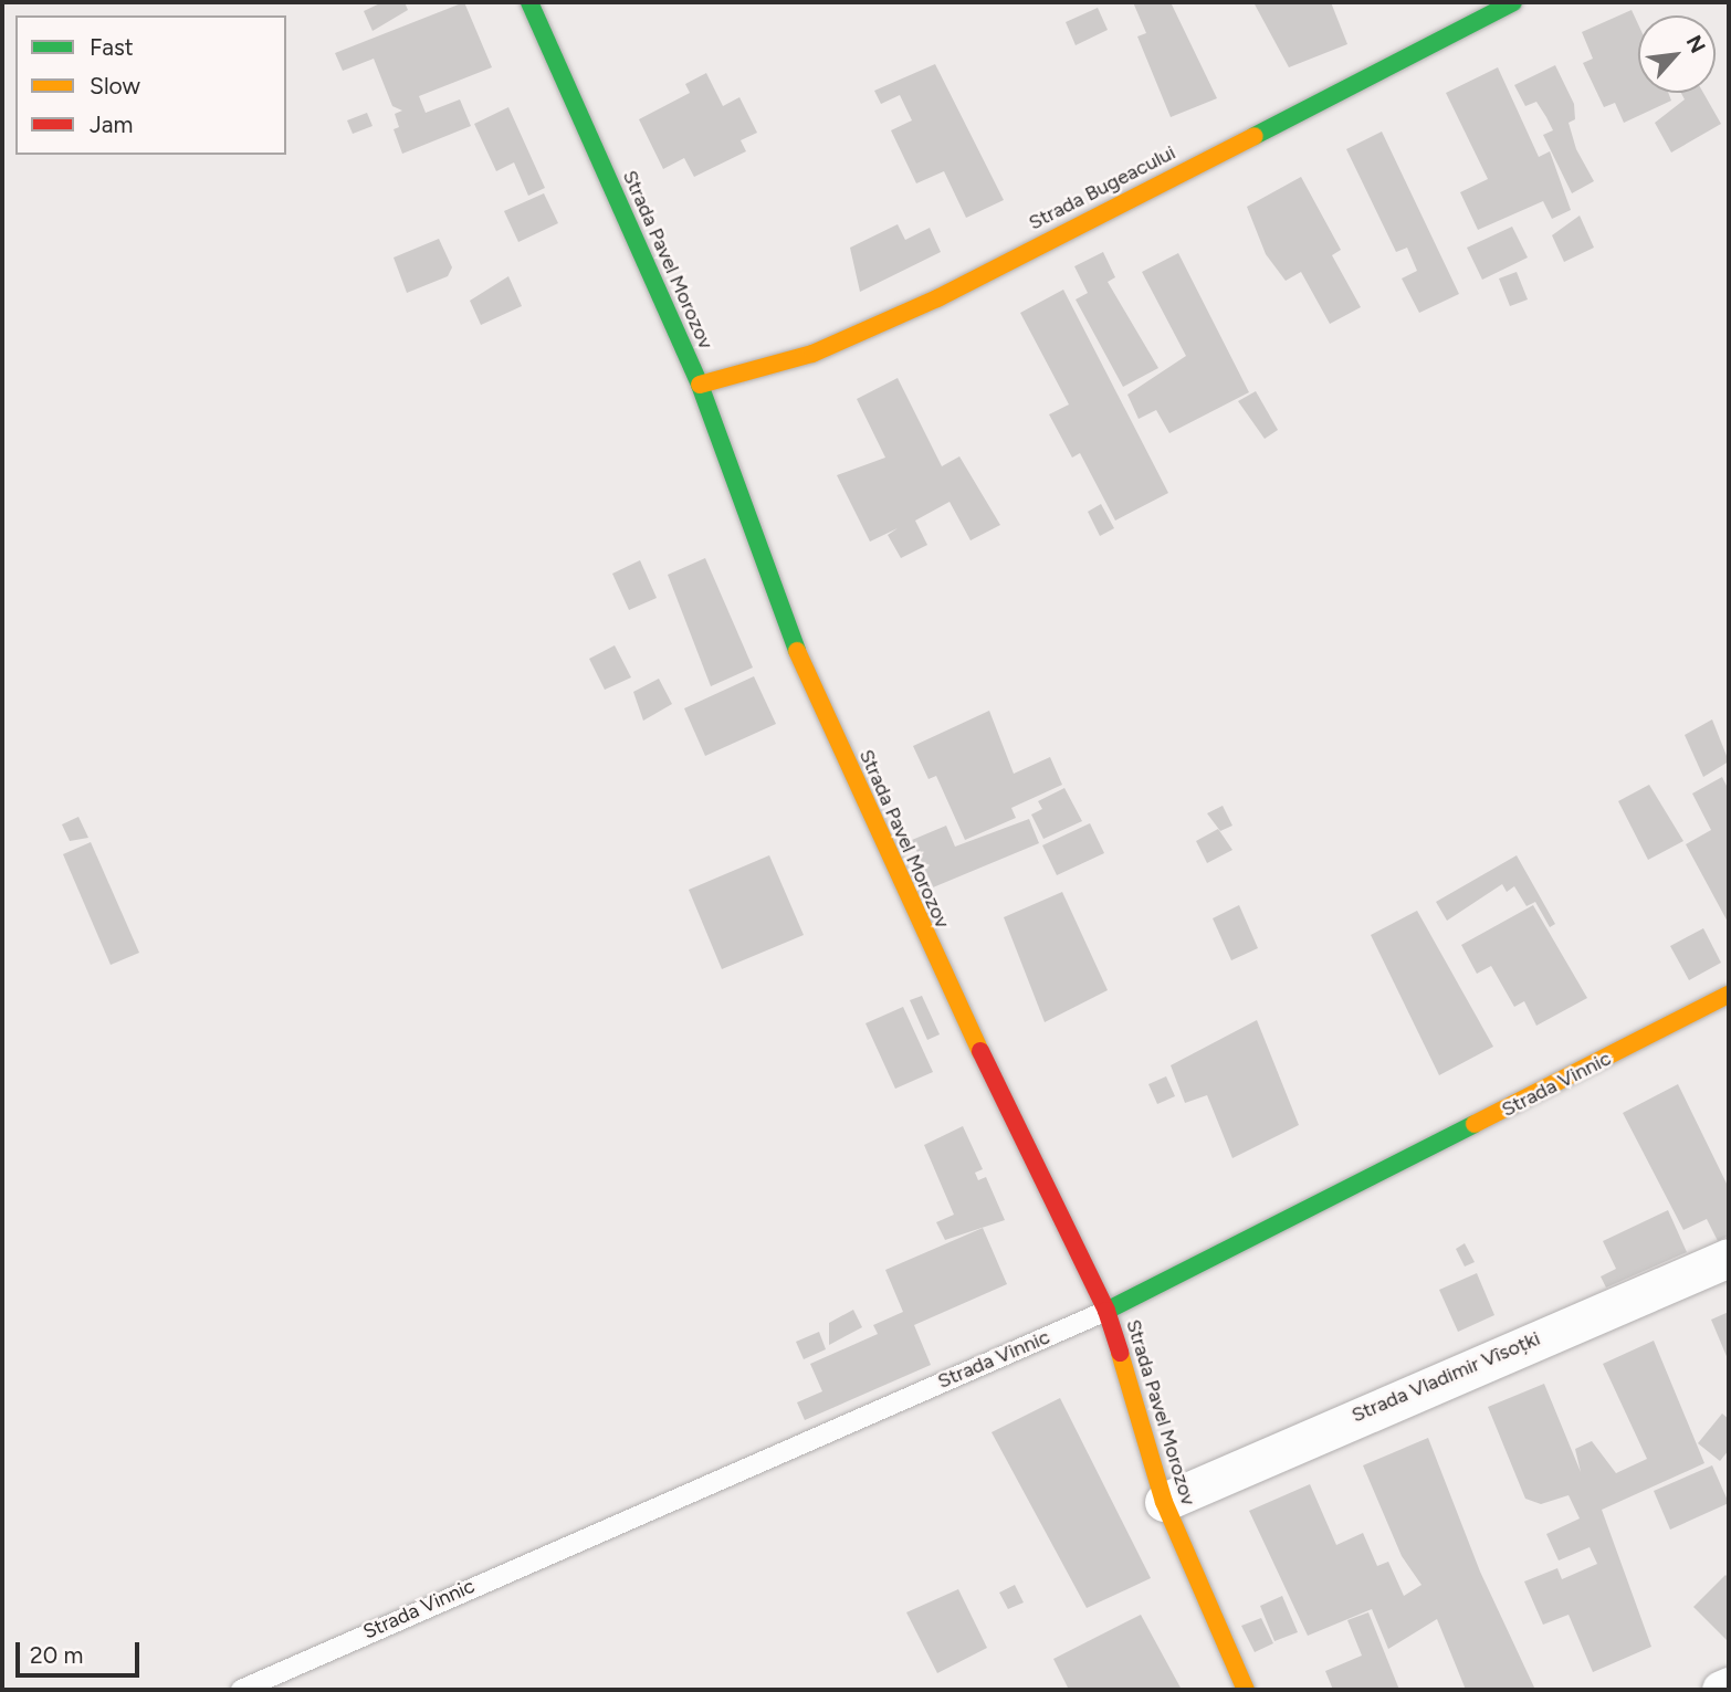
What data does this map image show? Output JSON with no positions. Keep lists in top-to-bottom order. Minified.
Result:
{"streets":{"street":["Strada Bugeacului","Strada Pavel Morozov","Strada Vinnic","Strada Vladimir Vîsoțki"]},"crossings":[["Strada Bugeacului","Strada Pavel Morozov"],["Strada Pavel Morozov","Strada Vinnic"],["Strada Pavel Morozov","Strada Vladimir Vîsoțki"]],"legend":["Fast","Slow","Jam"],"scale_bar":"20 m","north":"top right"}
